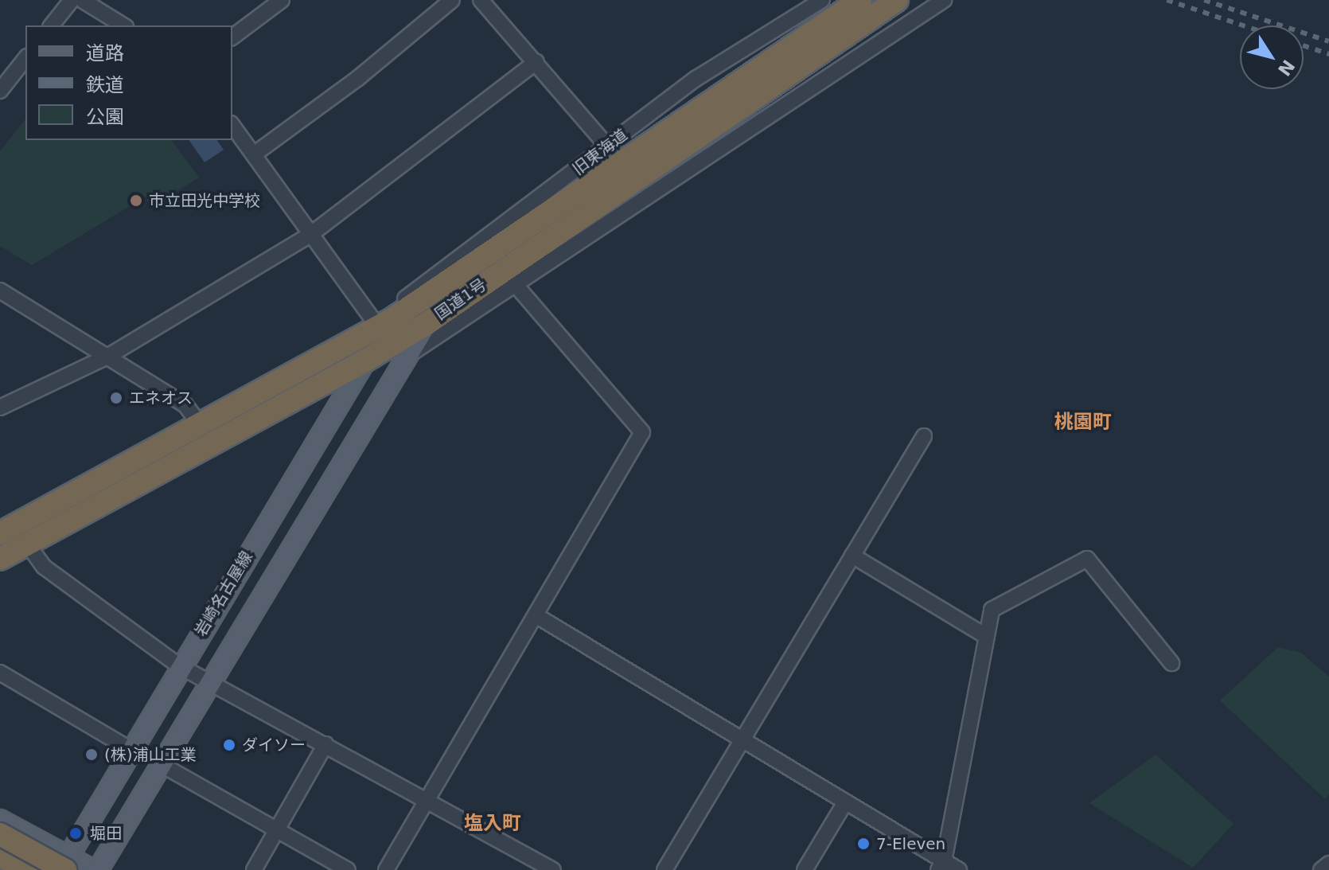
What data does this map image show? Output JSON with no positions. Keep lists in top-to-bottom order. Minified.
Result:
{"streets":{"highway":["国道1号"],"main road":["岩崎名古屋線"],"street":["旧東海道"]},"crossings":[["旧東海道","国道1号"],["旧東海道","岩崎名古屋線"],["国道1号","岩崎名古屋線"]],"districts":["桃園町","塩入町"],"places":["市立田光中学校","エネオス","ダイソー","(株)浦山工業","堀田","7-Eleven"],"legend":["道路","鉄道","公園"],"north":"bottom right"}
